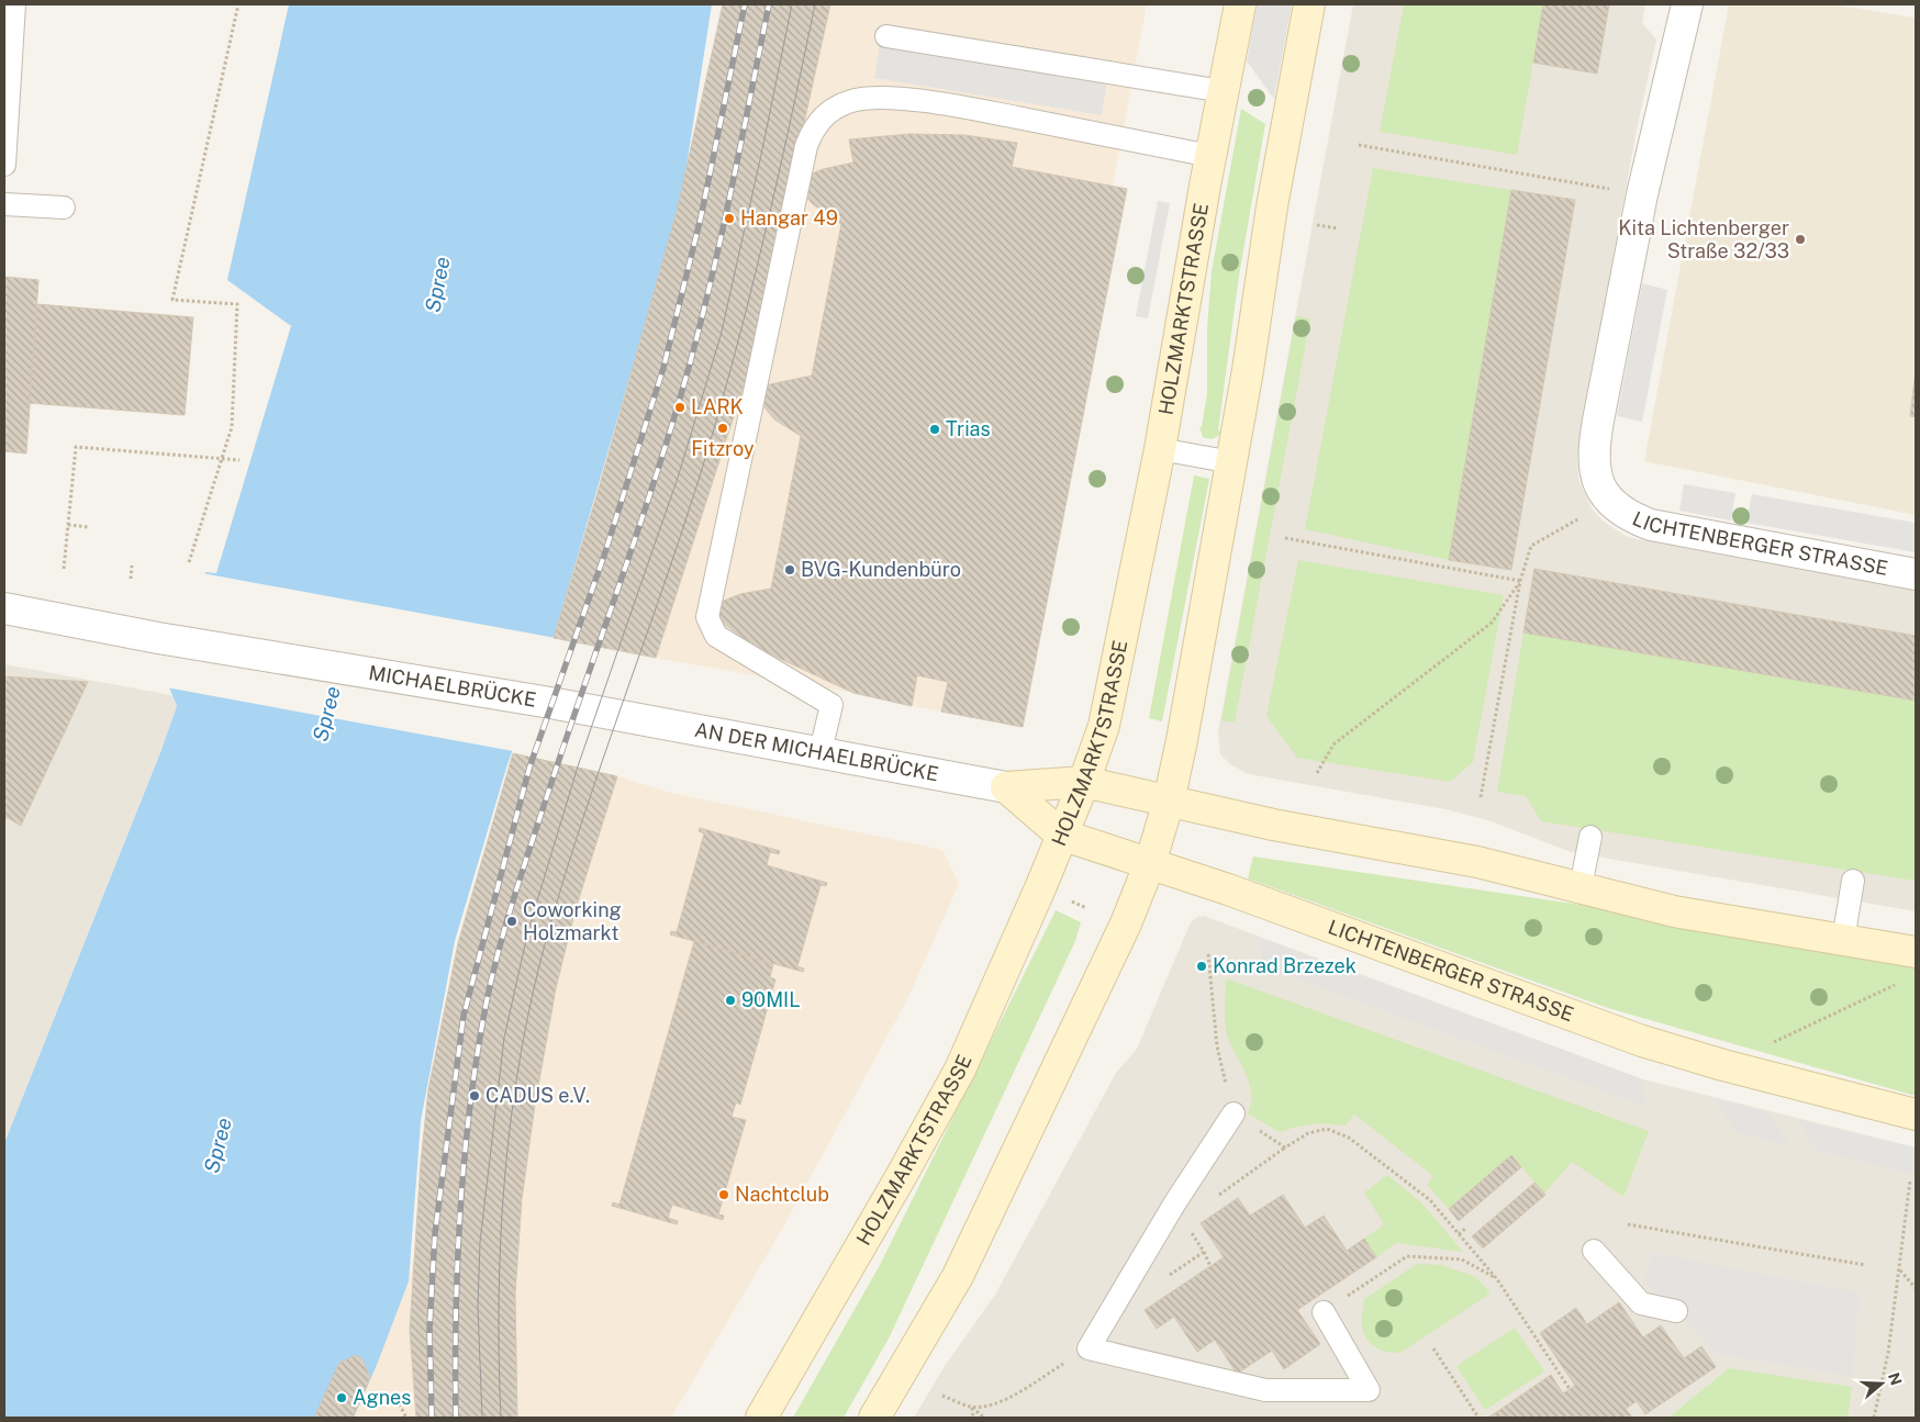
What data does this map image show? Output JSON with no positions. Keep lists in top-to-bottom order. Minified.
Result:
{"streets":{"main road":["HOLZMARKTSTRASSE","LICHTENBERGER STRASSE","AN DER MICHAELBRÜCKE"],"street":["MICHAELBRÜCKE"]},"crossings":[["HOLZMARKTSTRASSE","LICHTENBERGER STRASSE"],["HOLZMARKTSTRASSE","AN DER MICHAELBRÜCKE"],["LICHTENBERGER STRASSE","AN DER MICHAELBRÜCKE"],["MICHAELBRÜCKE","AN DER MICHAELBRÜCKE"]],"water":["Spree"],"places":["Hangar 49","Kita Lichtenberger Straße 32/33","LARK","Fitzroy","Trias","BVG-Kundenbüro","Coworking Holzmarkt","Konrad Brzezek","90MIL","CADUS e.V.","Nachtclub","Agnes"],"north":"right"}
